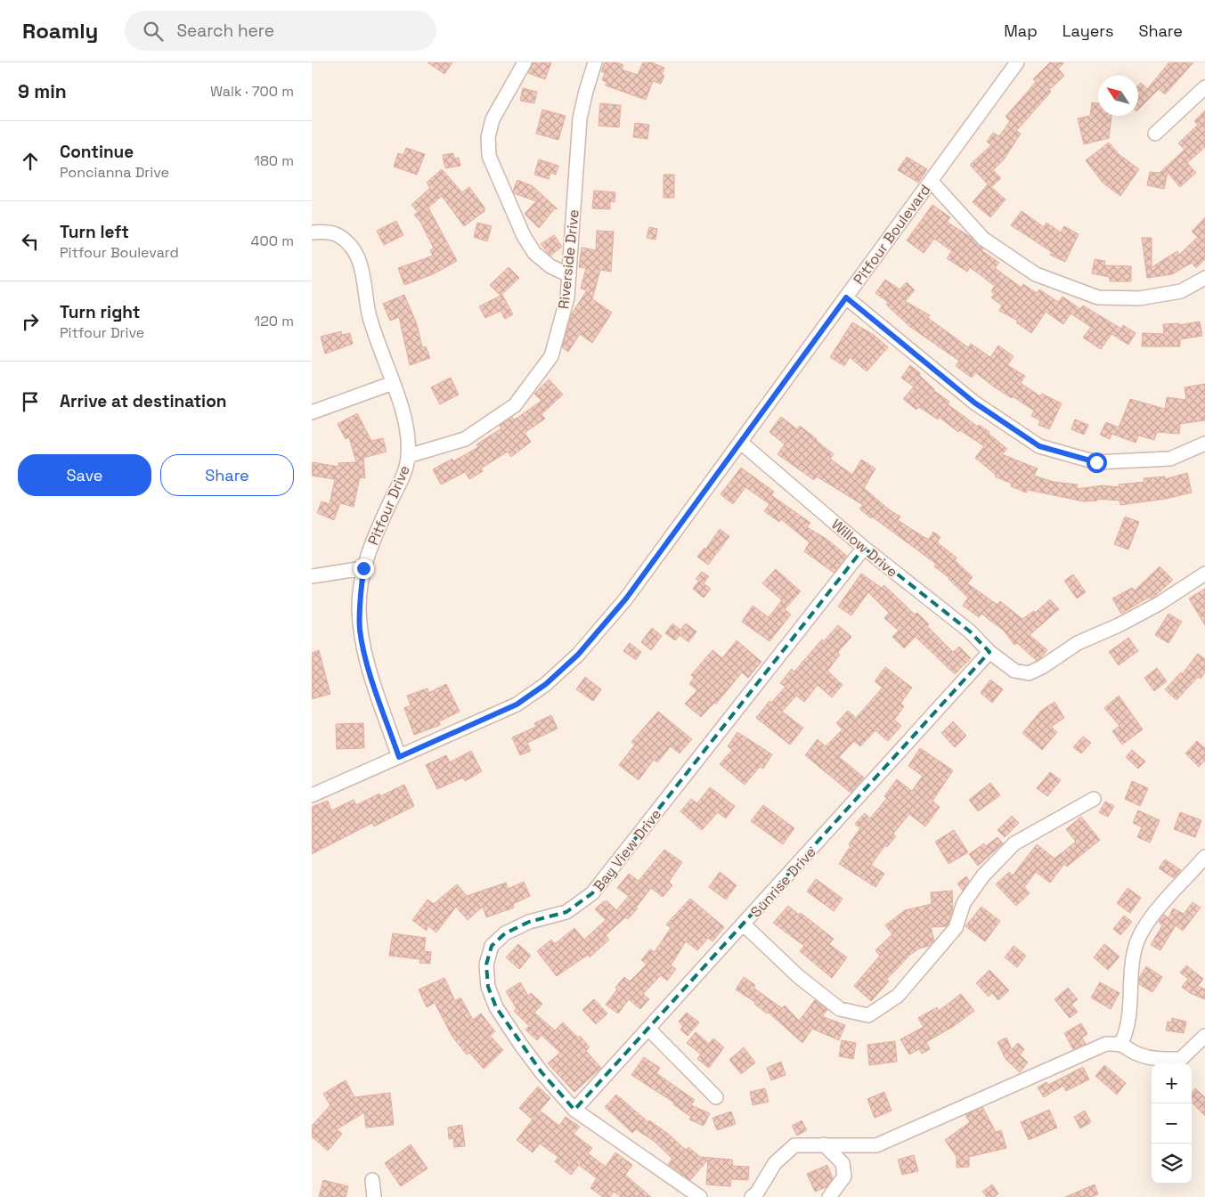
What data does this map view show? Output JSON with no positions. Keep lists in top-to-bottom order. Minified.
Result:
{"streets":{"street":["Pitfour Boulevard","Riverside Drive","Pitfour Drive","Willow Drive","Bay View Drive","Sunrise Drive"]},"crossings":[["Pitfour Boulevard","Pitfour Drive"],["Pitfour Boulevard","Willow Drive"],["Riverside Drive","Pitfour Drive"],["Willow Drive","Bay View Drive"],["Willow Drive","Sunrise Drive"],["Bay View Drive","Sunrise Drive"]],"north":"top left","page":{"header":"Roamly","search":"Search here","nav":["Map","Layers","Share"],"heading":["9 min","Walk · 700 m"],"list":[["Continue","Poncianna Drive","180 m"],["Turn left","Pitfour Boulevard","400 m"],["Turn right","Pitfour Drive","120 m"],"Arrive at destination"],"buttons":["Save","Share"],"map_buttons":["+","−"]}}
